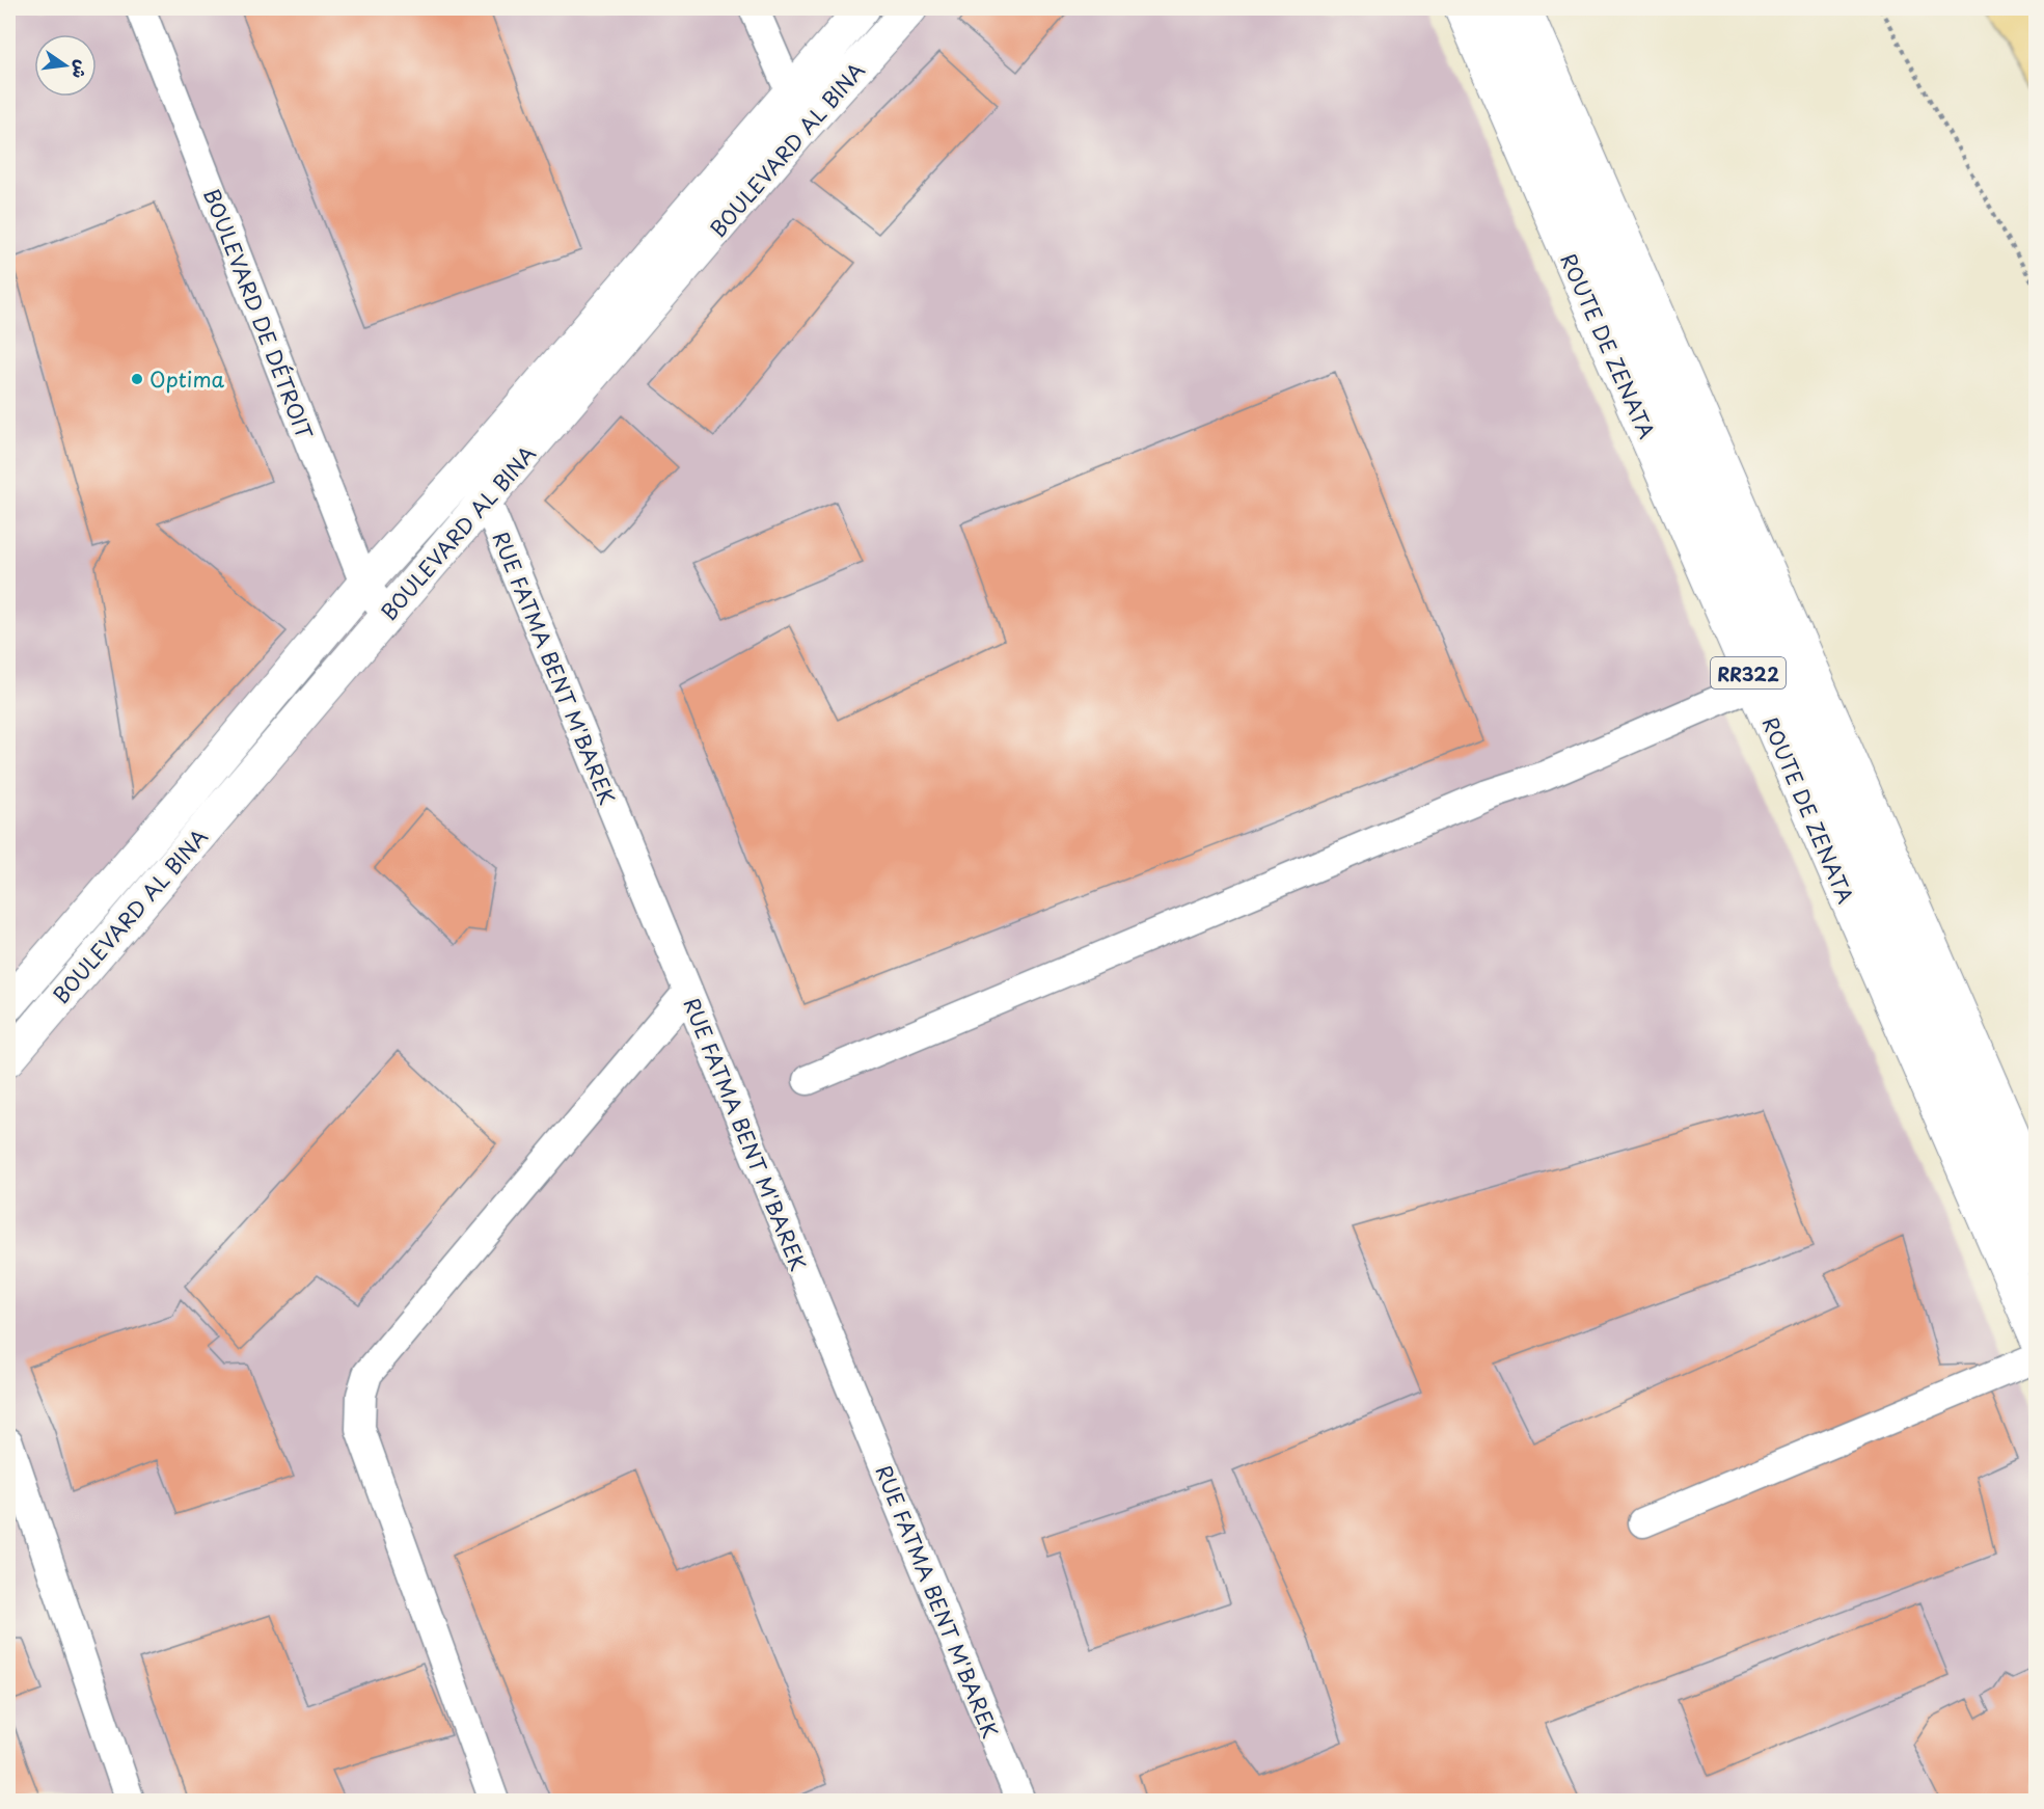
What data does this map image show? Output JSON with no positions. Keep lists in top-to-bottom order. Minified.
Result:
{"streets":{"main road":["BOULEVARD AL BINA","ROUTE DE ZENATA","RR322"],"lane":["BOULEVARD DE DÉTROIT","RUE FATMA BENT M'BAREK"]},"crossings":[["BOULEVARD AL BINA","BOULEVARD DE DÉTROIT"],["BOULEVARD AL BINA","RUE FATMA BENT M'BAREK"]],"places":["Optima"],"north":"right"}
